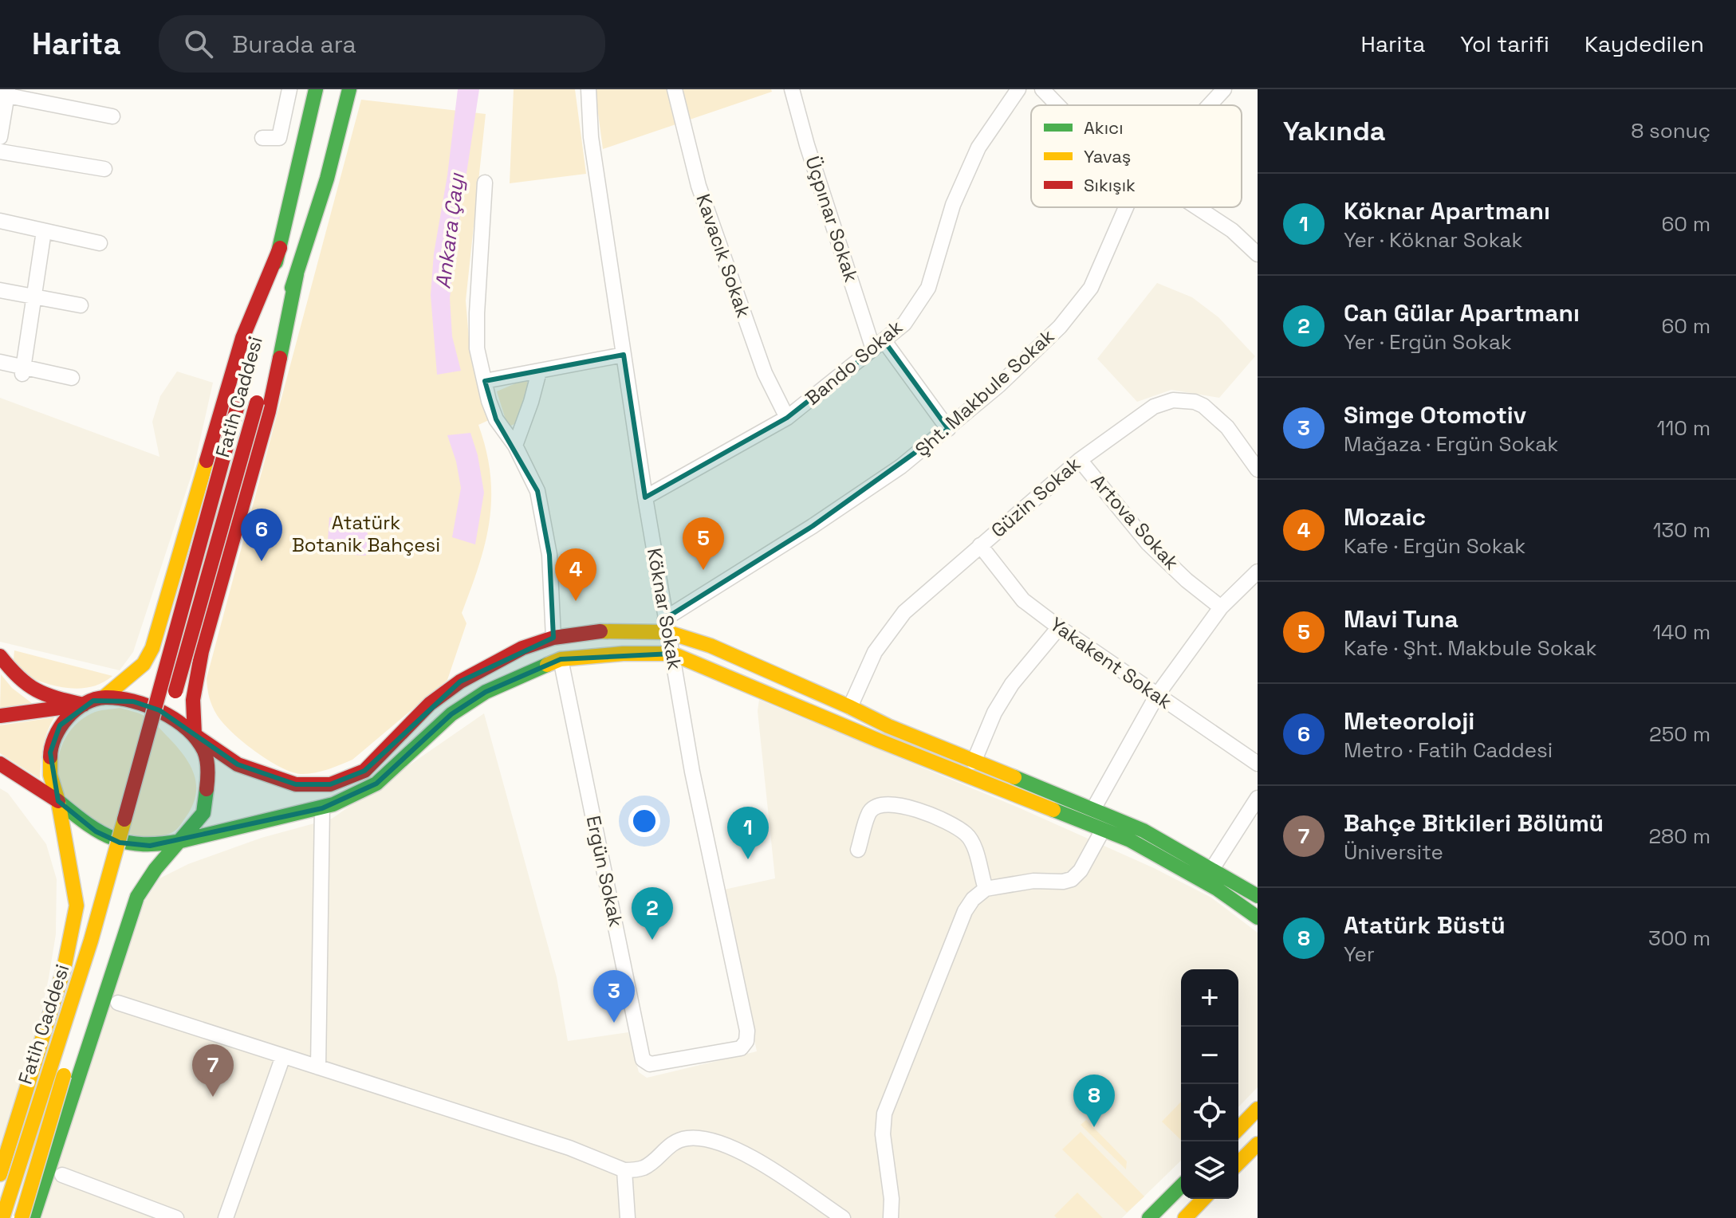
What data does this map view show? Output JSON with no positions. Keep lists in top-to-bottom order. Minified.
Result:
{"streets":{"main road":["Fatih Caddesi"],"street":["Üçpınar Sokak","Kavacık Sokak","Bando Sokak","Şht. Makbule Sokak","Güzin Sokak","Artova Sokak","Köknar Sokak","Yakakent Sokak","Ergün Sokak"]},"crossings":[["Üçpınar Sokak","Bando Sokak"],["Üçpınar Sokak","Şht. Makbule Sokak"],["Kavacık Sokak","Bando Sokak"],["Bando Sokak","Köknar Sokak"],["Şht. Makbule Sokak","Köknar Sokak"],["Güzin Sokak","Artova Sokak"],["Güzin Sokak","Yakakent Sokak"],["Köknar Sokak","Ergün Sokak"]],"water":["Ankara Çayı"],"parks":["Atatürk Botanik Bahçesi"],"legend":["Akıcı","Yavaş","Sıkışık"],"page":{"header":"Harita","search":"Burada ara","nav":["Harita","Yol tarifi","Kaydedilen"],"heading":["Yakında","8 sonuç"],"list":[{"mark":"1","name":"Köknar Apartmanı","note":"Yer · Köknar Sokak","value":"60 m"},{"mark":"2","name":"Can Gülar Apartmanı","note":"Yer · Ergün Sokak","value":"60 m"},{"mark":"3","name":"Simge Otomotiv","note":"Mağaza · Ergün Sokak","value":"110 m"},{"mark":"4","name":"Mozaic","note":"Kafe · Ergün Sokak","value":"130 m"},{"mark":"5","name":"Mavi Tuna","note":"Kafe · Şht. Makbule Sokak","value":"140 m"},{"mark":"6","name":"Meteoroloji","note":"Metro · Fatih Caddesi","value":"250 m"},{"mark":"7","name":"Bahçe Bitkileri Bölümü","note":"Üniversite","value":"280 m"},{"mark":"8","name":"Atatürk Büstü","note":"Yer","value":"300 m"}],"pins":["6","5","4","1","2","3","7","8"],"map_buttons":["+","−"]}}
